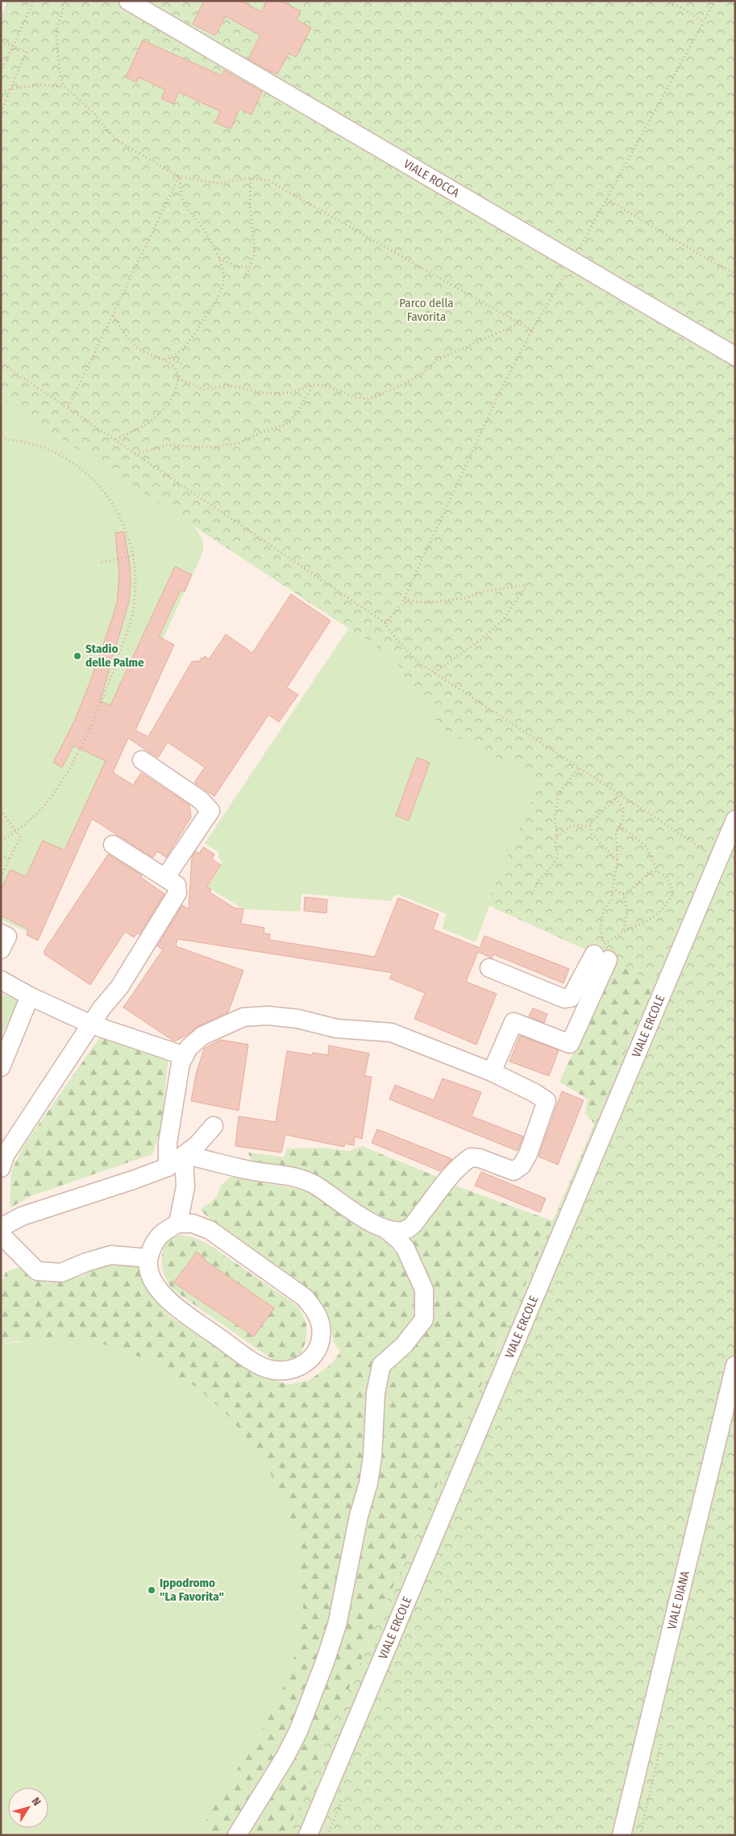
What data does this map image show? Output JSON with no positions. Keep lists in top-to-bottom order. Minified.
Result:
{"streets":{"street":["VIALE ROCCA","VIALE ERCOLE","VIALE DIANA"]},"parks":["Parco della Favorita"],"places":["Stadio delle Palme","Ippodromo \"La Favorita\""],"north":"top right"}
